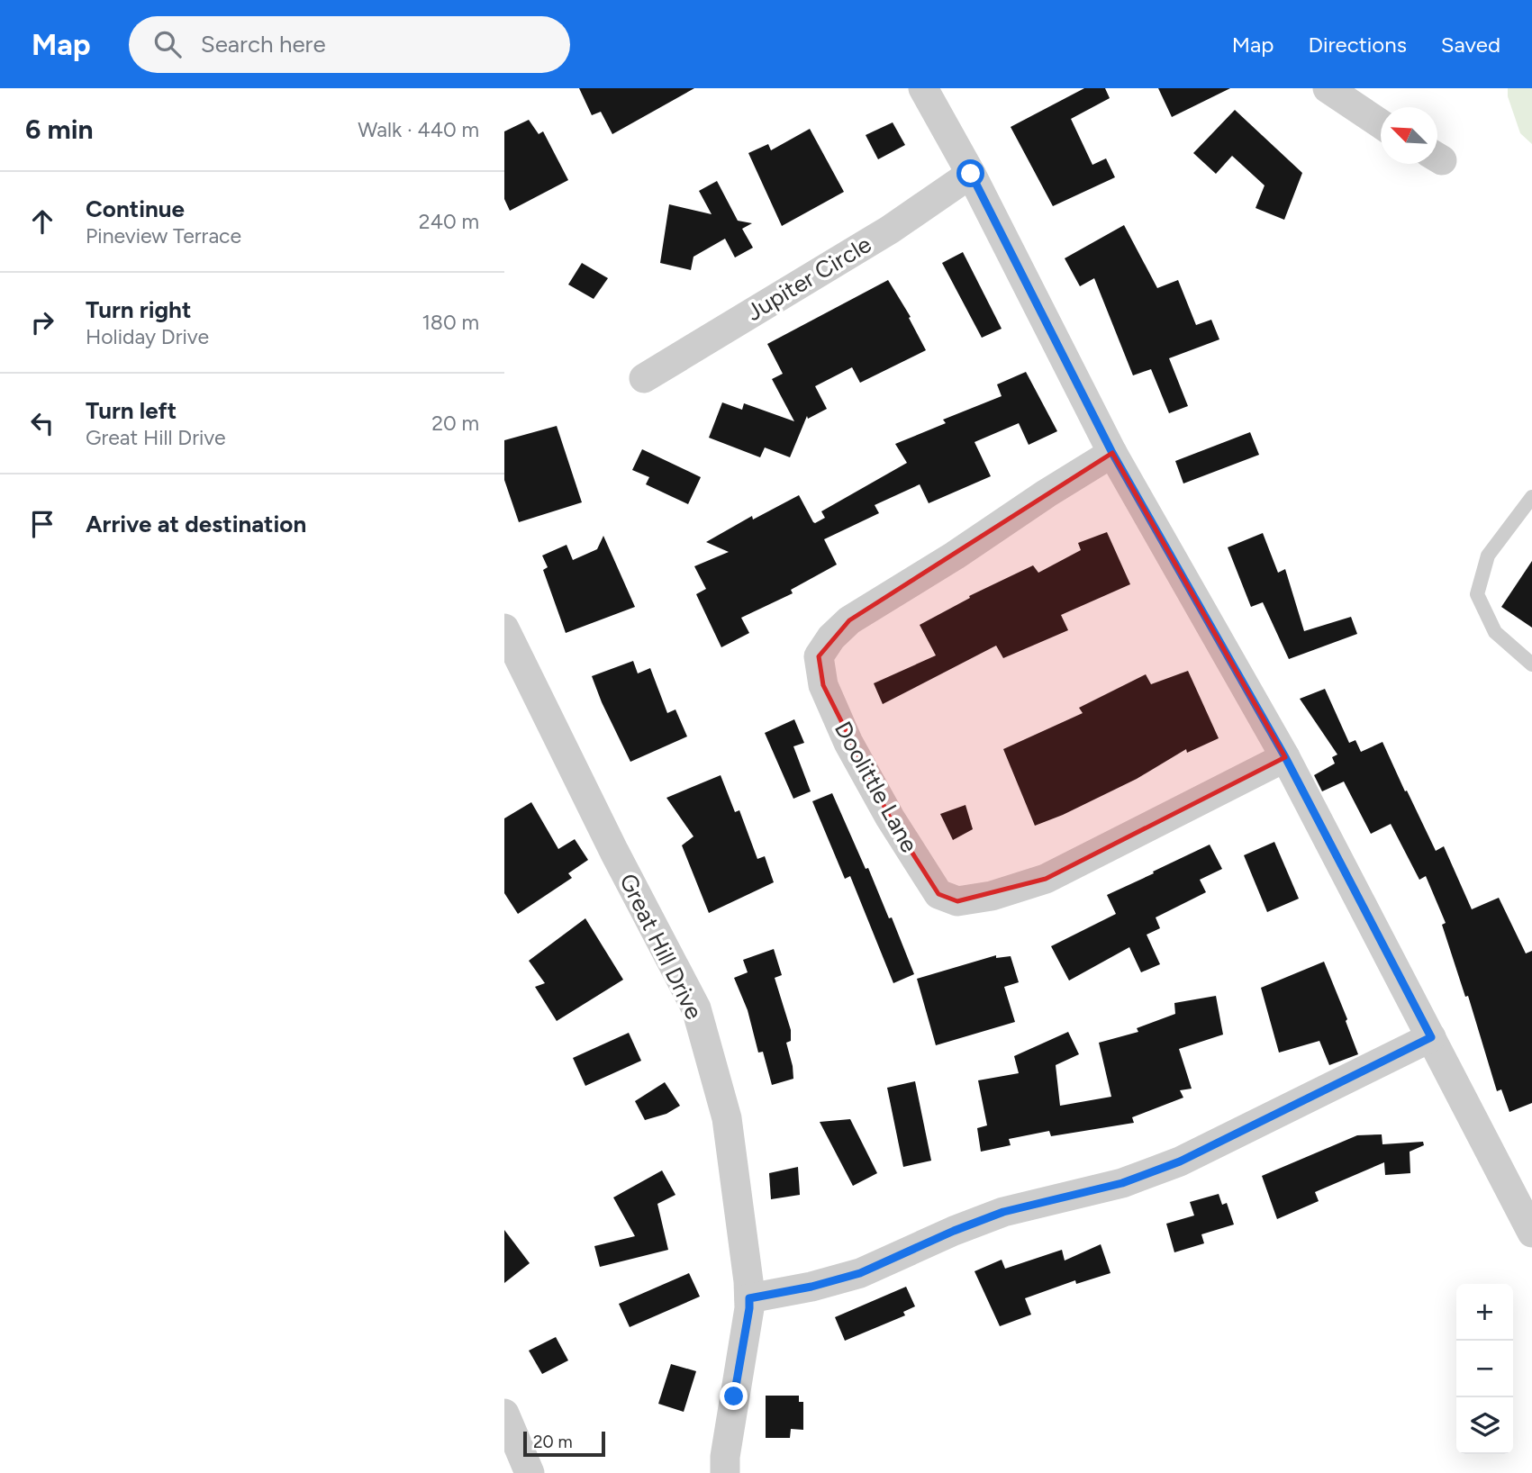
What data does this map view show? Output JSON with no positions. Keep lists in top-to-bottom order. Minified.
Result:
{"streets":{"street":["Jupiter Circle","Doolittle Lane","Great Hill Drive"]},"scale_bar":"20 m","north":"top left","page":{"header":"Map","search":"Search here","nav":["Map","Directions","Saved"],"heading":["6 min","Walk · 440 m"],"list":[["Continue","Pineview Terrace","240 m"],["Turn right","Holiday Drive","180 m"],["Turn left","Great Hill Drive","20 m"],"Arrive at destination"],"map_buttons":["+","−"],"scale":"20 m"}}
